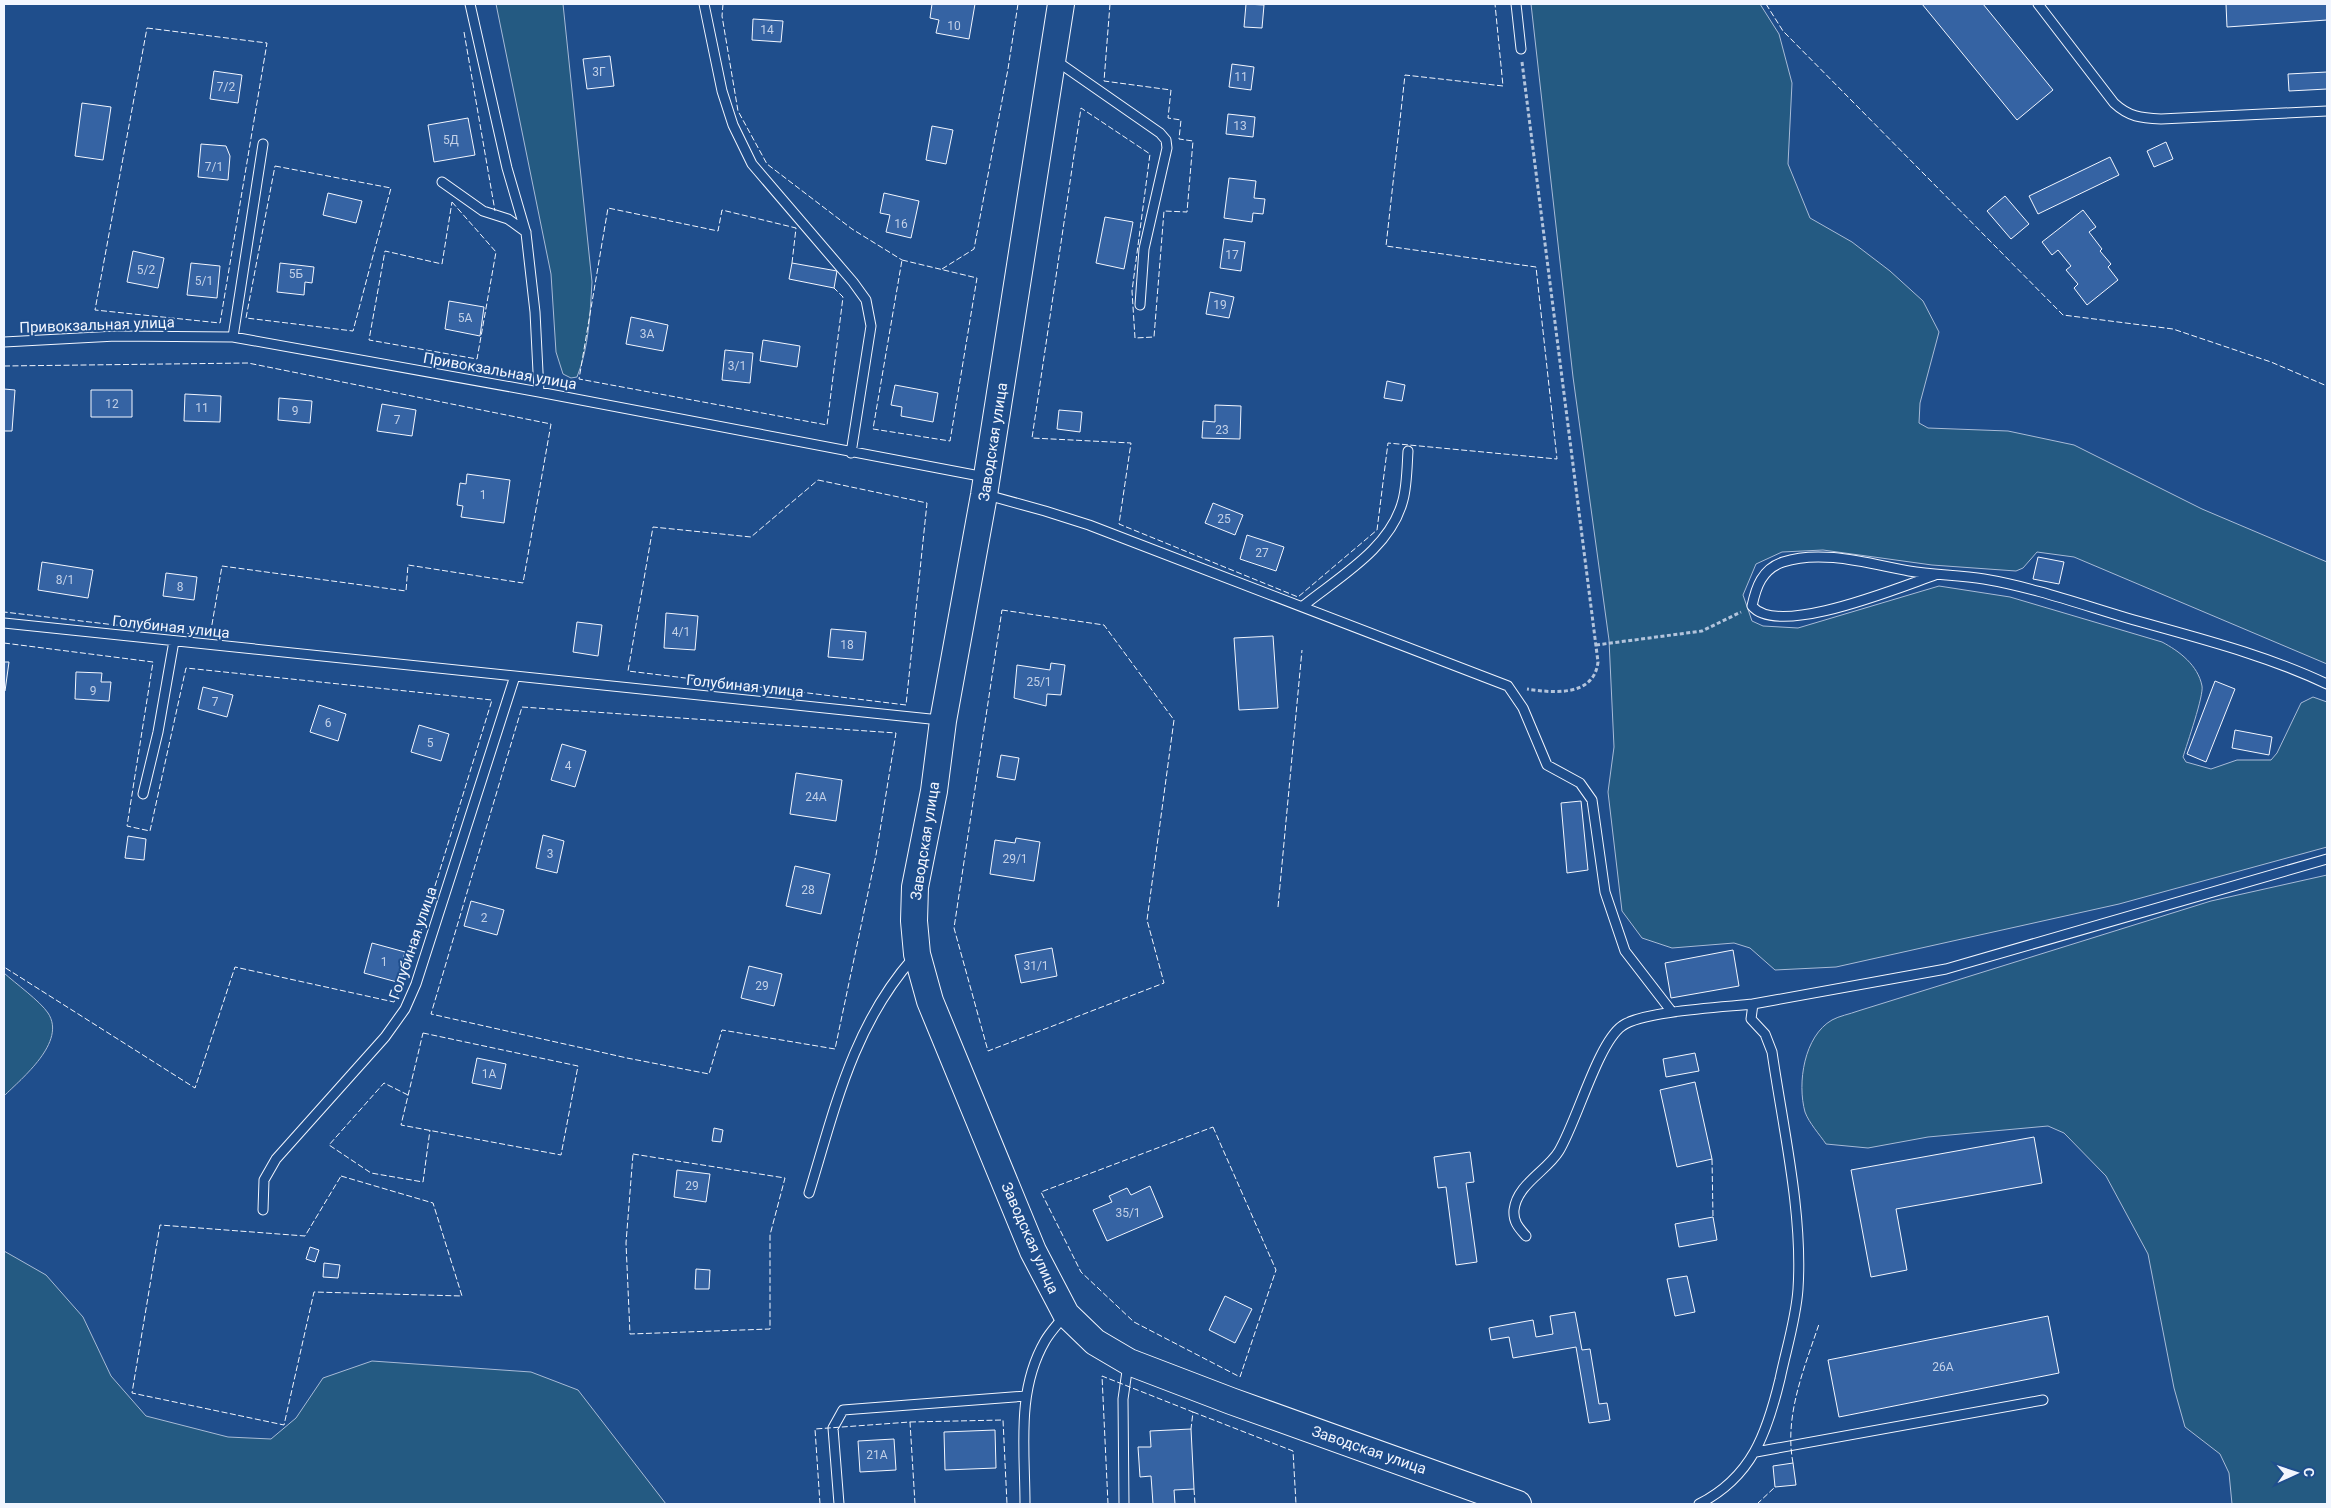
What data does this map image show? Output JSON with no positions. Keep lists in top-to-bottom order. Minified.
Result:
{"streets":{"street":["Заводская улица"],"lane":["Привокзальная улица","Голубиная улица"]},"crossings":[["Привокзальная улица","Заводская улица"],["Заводская улица","Голубиная улица"]],"house_numbers":["10","14","3Г","11","7/2","13","5Д","7/1","16","17","5/2","5Б","5/1","19","5А","3А","3/1","12","11","9","7","23","1","25","27","8/1","8","4/1","18","25/1","9","7","6","5","4","24А","3","29/1","28","2","1","31/1","29","1А","29","35/1","26А","21А"],"north":"right"}
